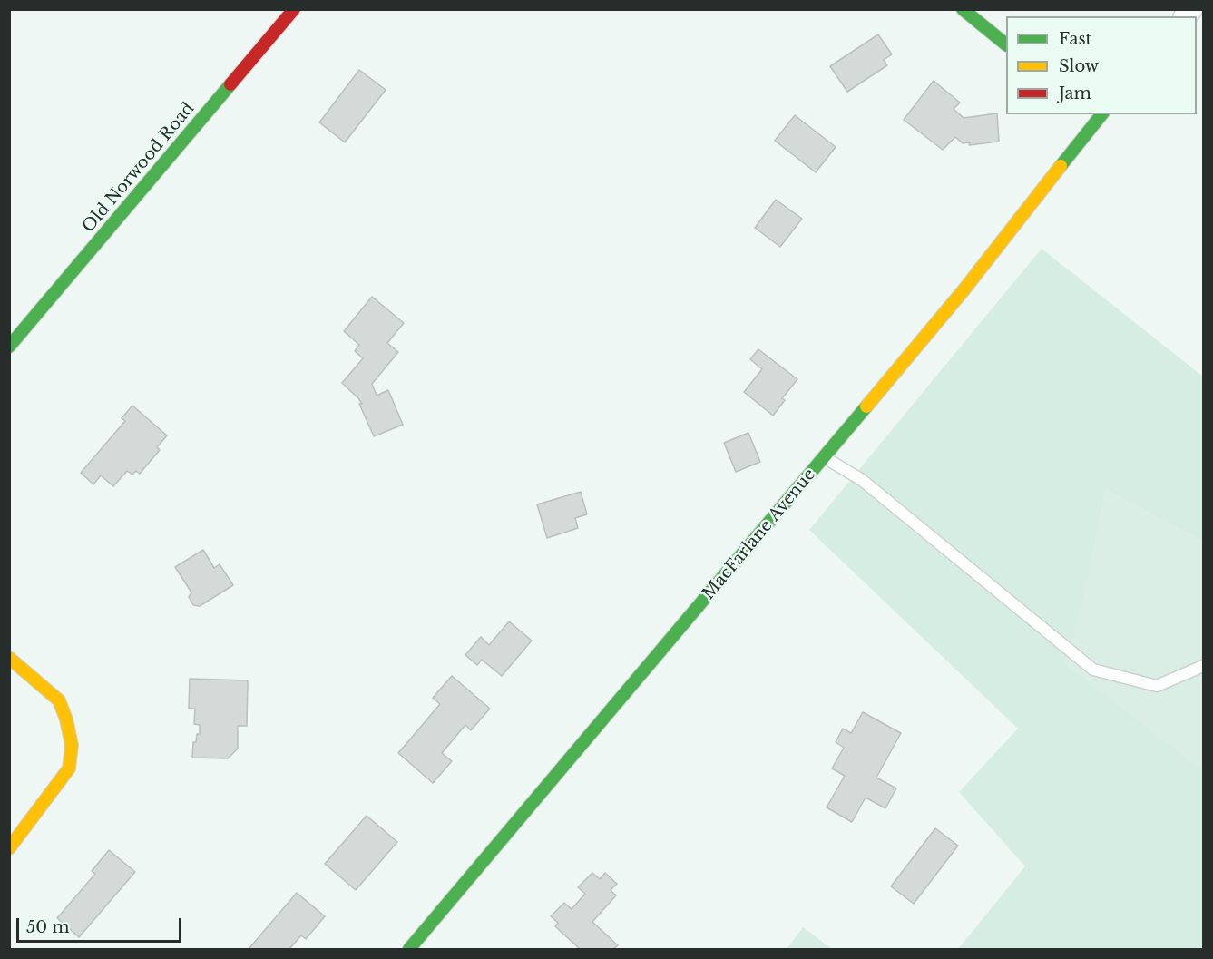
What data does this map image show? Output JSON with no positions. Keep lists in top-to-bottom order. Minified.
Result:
{"streets":{"street":["Old Norwood Road","MacFarlane Avenue"]},"legend":["Fast","Slow","Jam"],"scale_bar":"50 m"}
